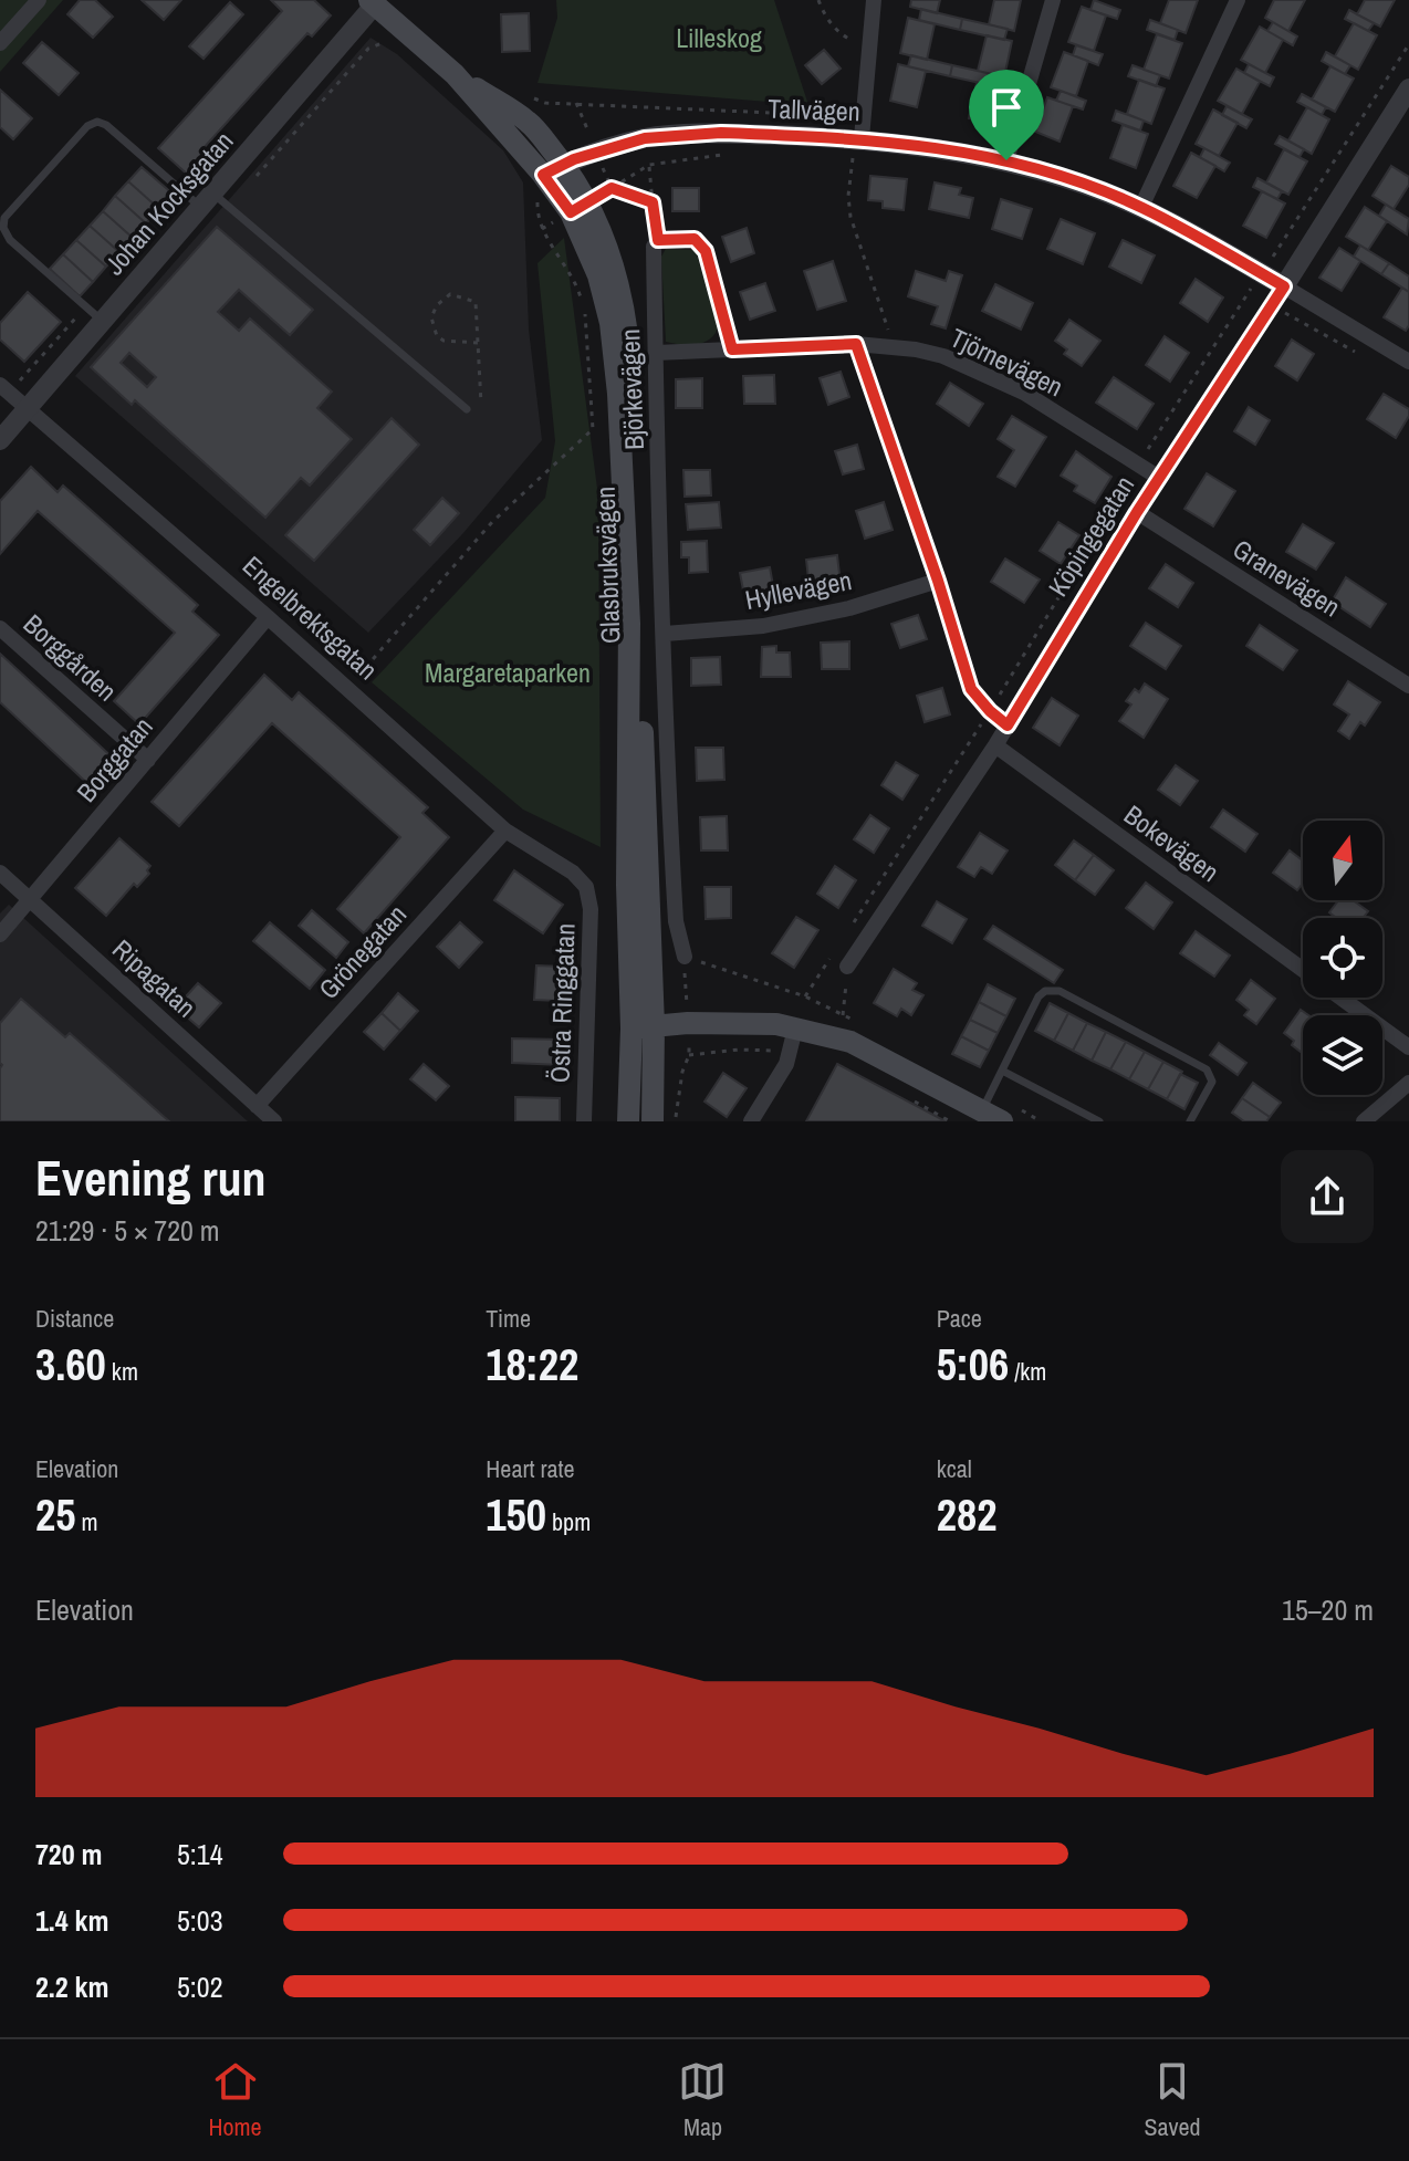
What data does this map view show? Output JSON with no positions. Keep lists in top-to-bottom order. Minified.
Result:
{"streets":{"main road":["Glasbruksvägen"],"street":["Tallvägen","Johan Kocksgatan","Tjörnevägen","Björkevägen","Köpingegatan","Granevägen","Hyllevägen","Engelbrektsgatan","Borggården","Borggatan","Bokevägen","Grönegatan","Ripagatan","Östra Ringgatan"]},"crossings":[["Tallvägen","Köpingegatan"],["Tallvägen","Glasbruksvägen"],["Johan Kocksgatan","Glasbruksvägen"],["Johan Kocksgatan","Engelbrektsgatan"],["Tjörnevägen","Björkevägen"],["Tjörnevägen","Köpingegatan"],["Björkevägen","Hyllevägen"],["Köpingegatan","Granevägen"],["Köpingegatan","Bokevägen"],["Engelbrektsgatan","Borggatan"],["Engelbrektsgatan","Grönegatan"],["Engelbrektsgatan","Östra Ringgatan"],["Borggården","Borggatan"],["Borggatan","Ripagatan"],["Grönegatan","Ripagatan"]],"parks":["Lilleskog","Margaretaparken"],"north":"top","page":{"heading":["Evening run","21:29 · 5 × 720 m"],"stats":[["Distance","3.60 km"],["Time","18:22"],["Pace","5:06 /km"],["Elevation","25 m"],["Heart rate","150 bpm"],["kcal","282"]],"chart":["Elevation","15–20 m"],"list":[{"name":"720 m","note":"5:14"},{"name":"1.4 km","note":"5:03"},{"name":"2.2 km","note":"5:02"}],"tabs":["Home","Map","Saved"]}}
